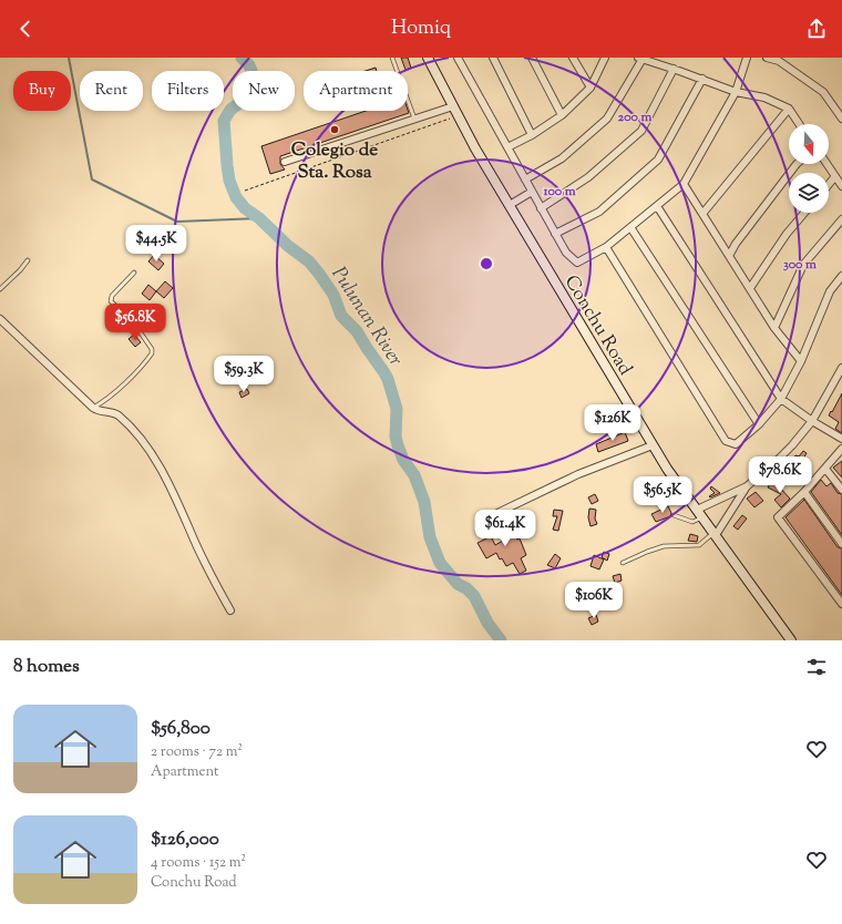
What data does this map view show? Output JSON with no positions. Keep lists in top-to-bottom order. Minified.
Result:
{"streets":{"main road":["Conchu Road"]},"water":["Pulunan River"],"places":["Colegio de Sta. Rosa"],"north":"bottom","page":{"header":"Homiq","chip":["Buy","Rent","Filters","New","Apartment"],"price":["$44.5K","$56.8K","$59.3K","$126K","$78.6K","$56.5K","$61.4K","$106K"],"heading":"8 homes","list":[{"name":"$56,800","note":"2 rooms · 72 m² · Apartment"},{"name":"$126,000","note":"4 rooms · 152 m² · Conchu Road"}]},"rings":["200 m","100 m","300 m"]}
